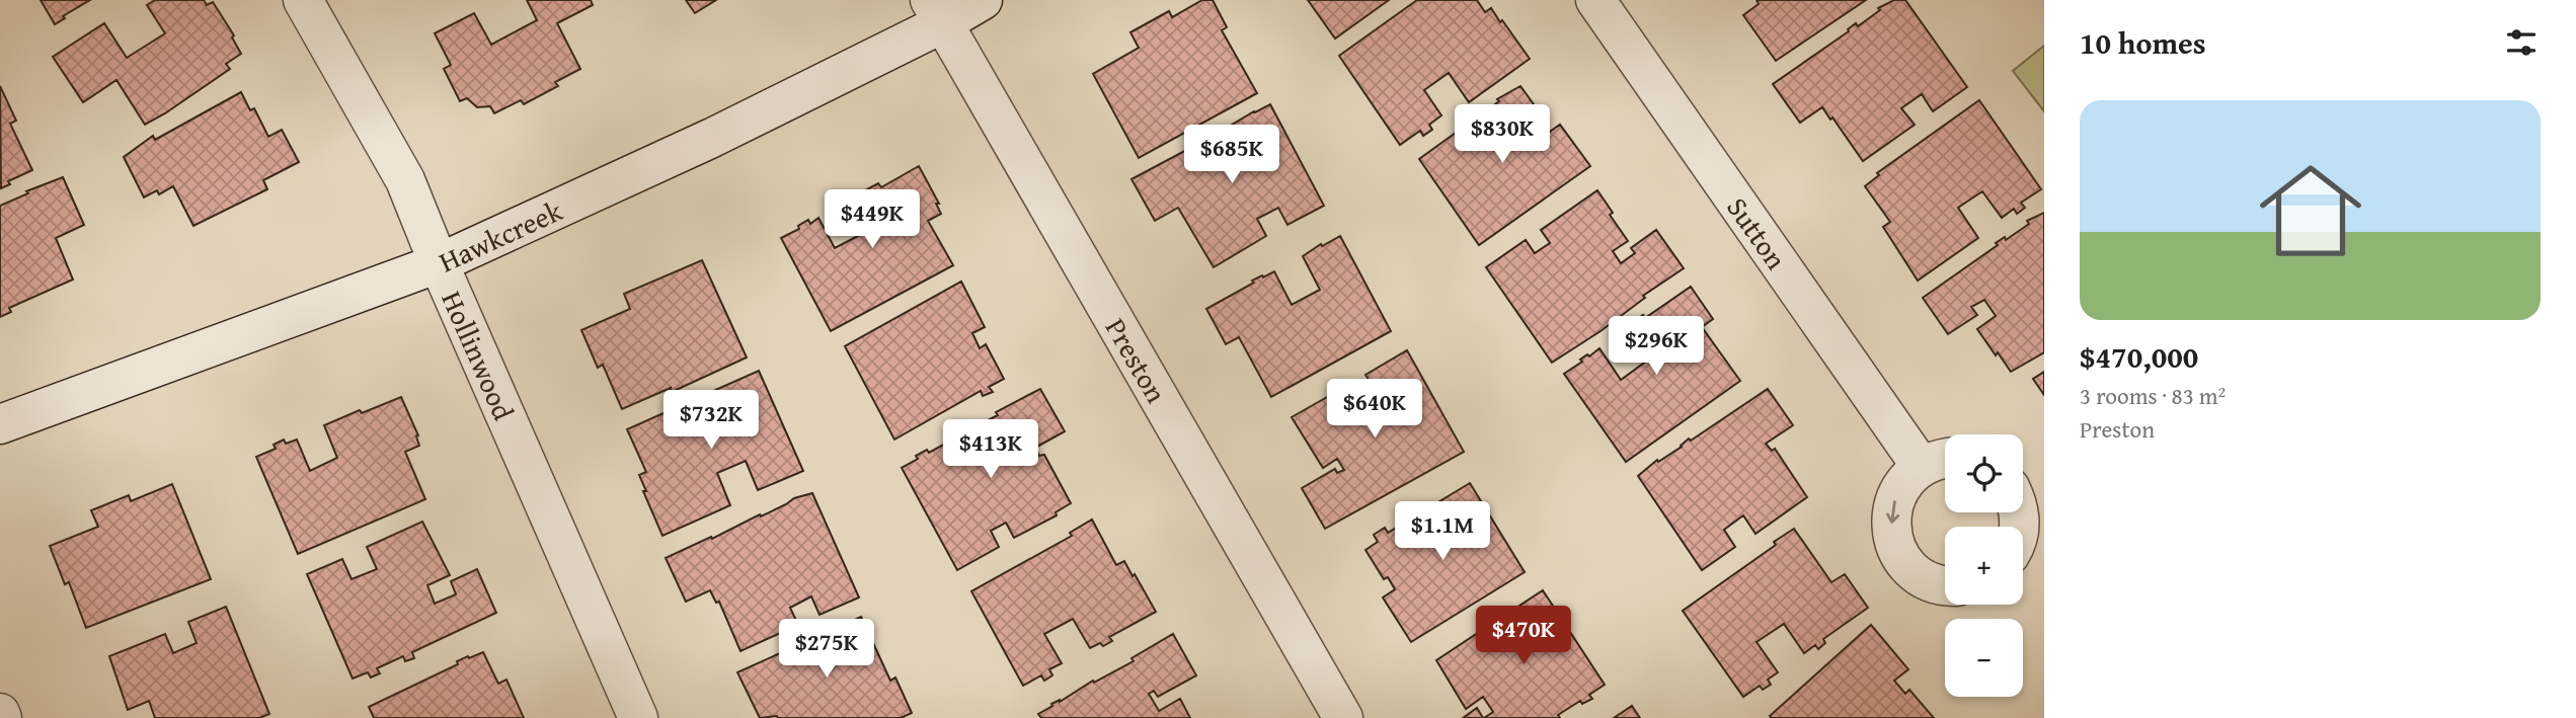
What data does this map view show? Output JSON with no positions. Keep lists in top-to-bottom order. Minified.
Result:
{"streets":{"street":["Sutton","Hawkcreek","Hollinwood","Preston"]},"crossings":[["Hawkcreek","Hollinwood"],["Hawkcreek","Preston"]],"page":{"heading":"10 homes","list":[{"name":"$470,000","note":"3 rooms · 83 m² · Preston"}],"price":["$830K","$685K","$449K","$296K","$640K","$732K","$413K","$1.1M","$470K","$275K"],"map_buttons":["+","−"]}}
